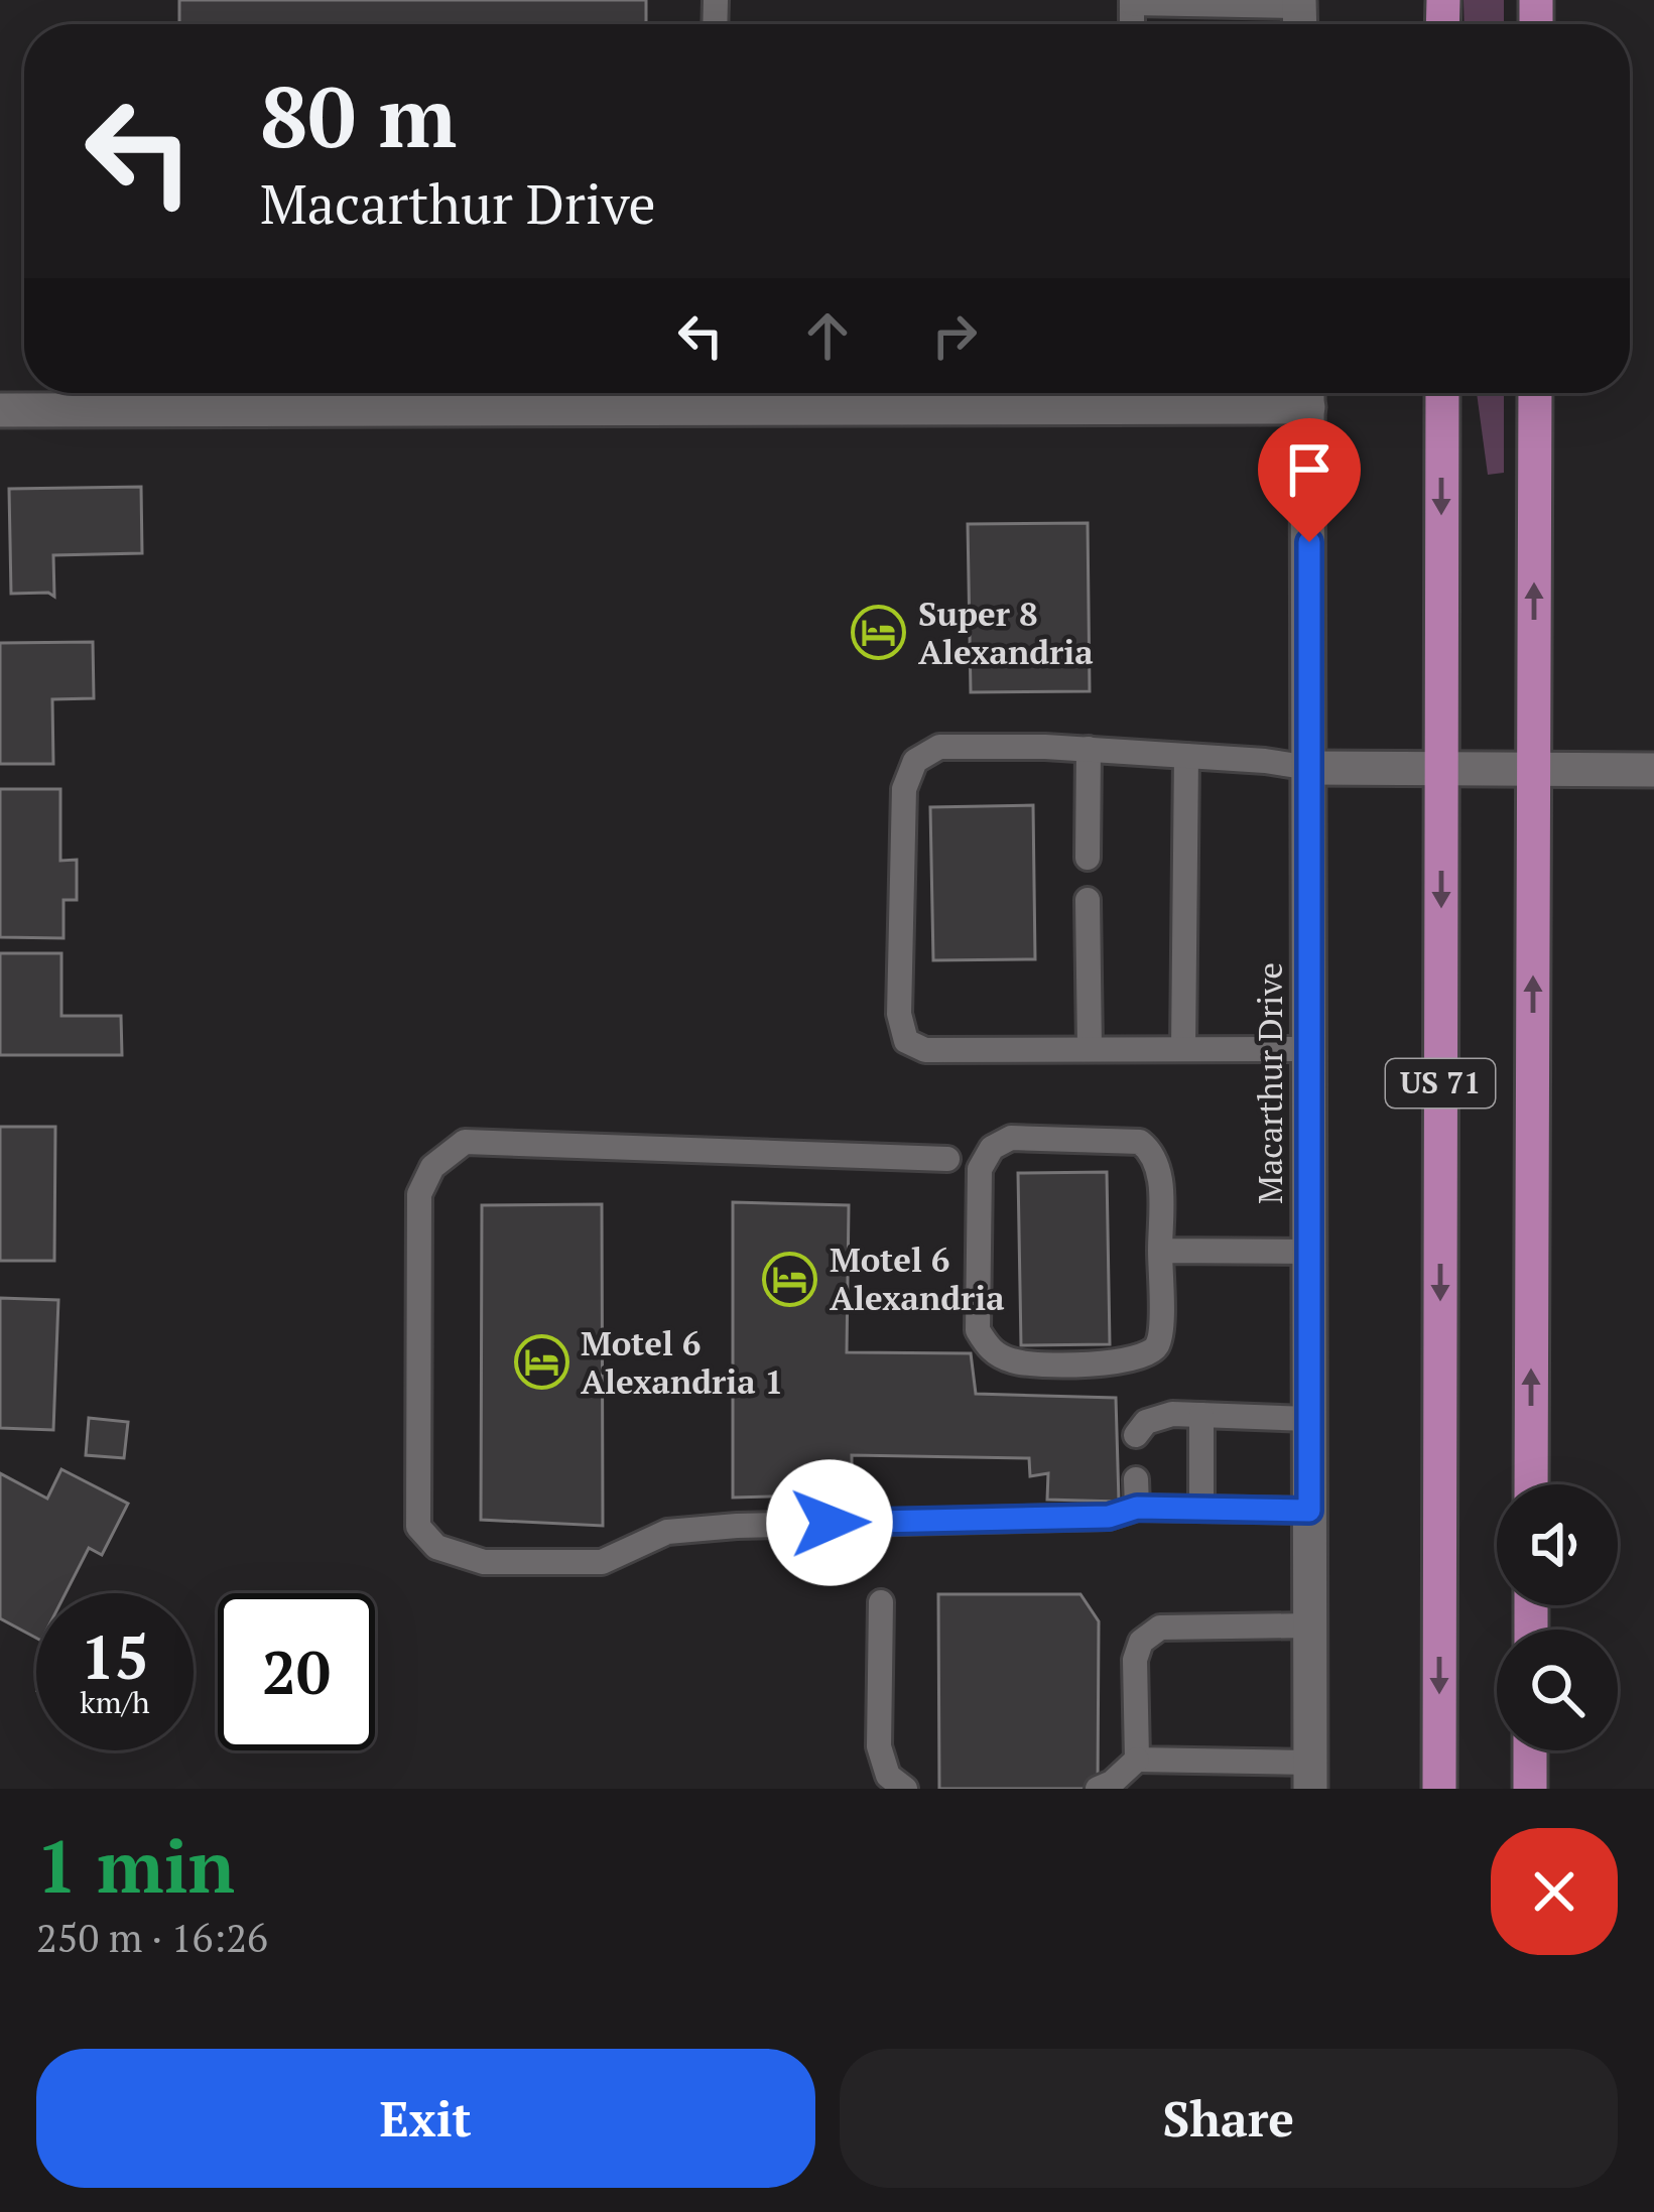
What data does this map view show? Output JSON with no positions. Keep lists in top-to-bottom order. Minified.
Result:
{"streets":{"highway":["US 71"],"street":["Macarthur Drive"]},"places":{"hotel":["Super 8 Alexandria","Motel 6 Alexandria","Motel 6 Alexandria 1"]},"page":{"turn":["80 m","Macarthur Drive"],"speed":"15 km/h","limit":"20","heading":["1 min","250 m · 16:26"],"buttons":["Exit","Share"]}}
